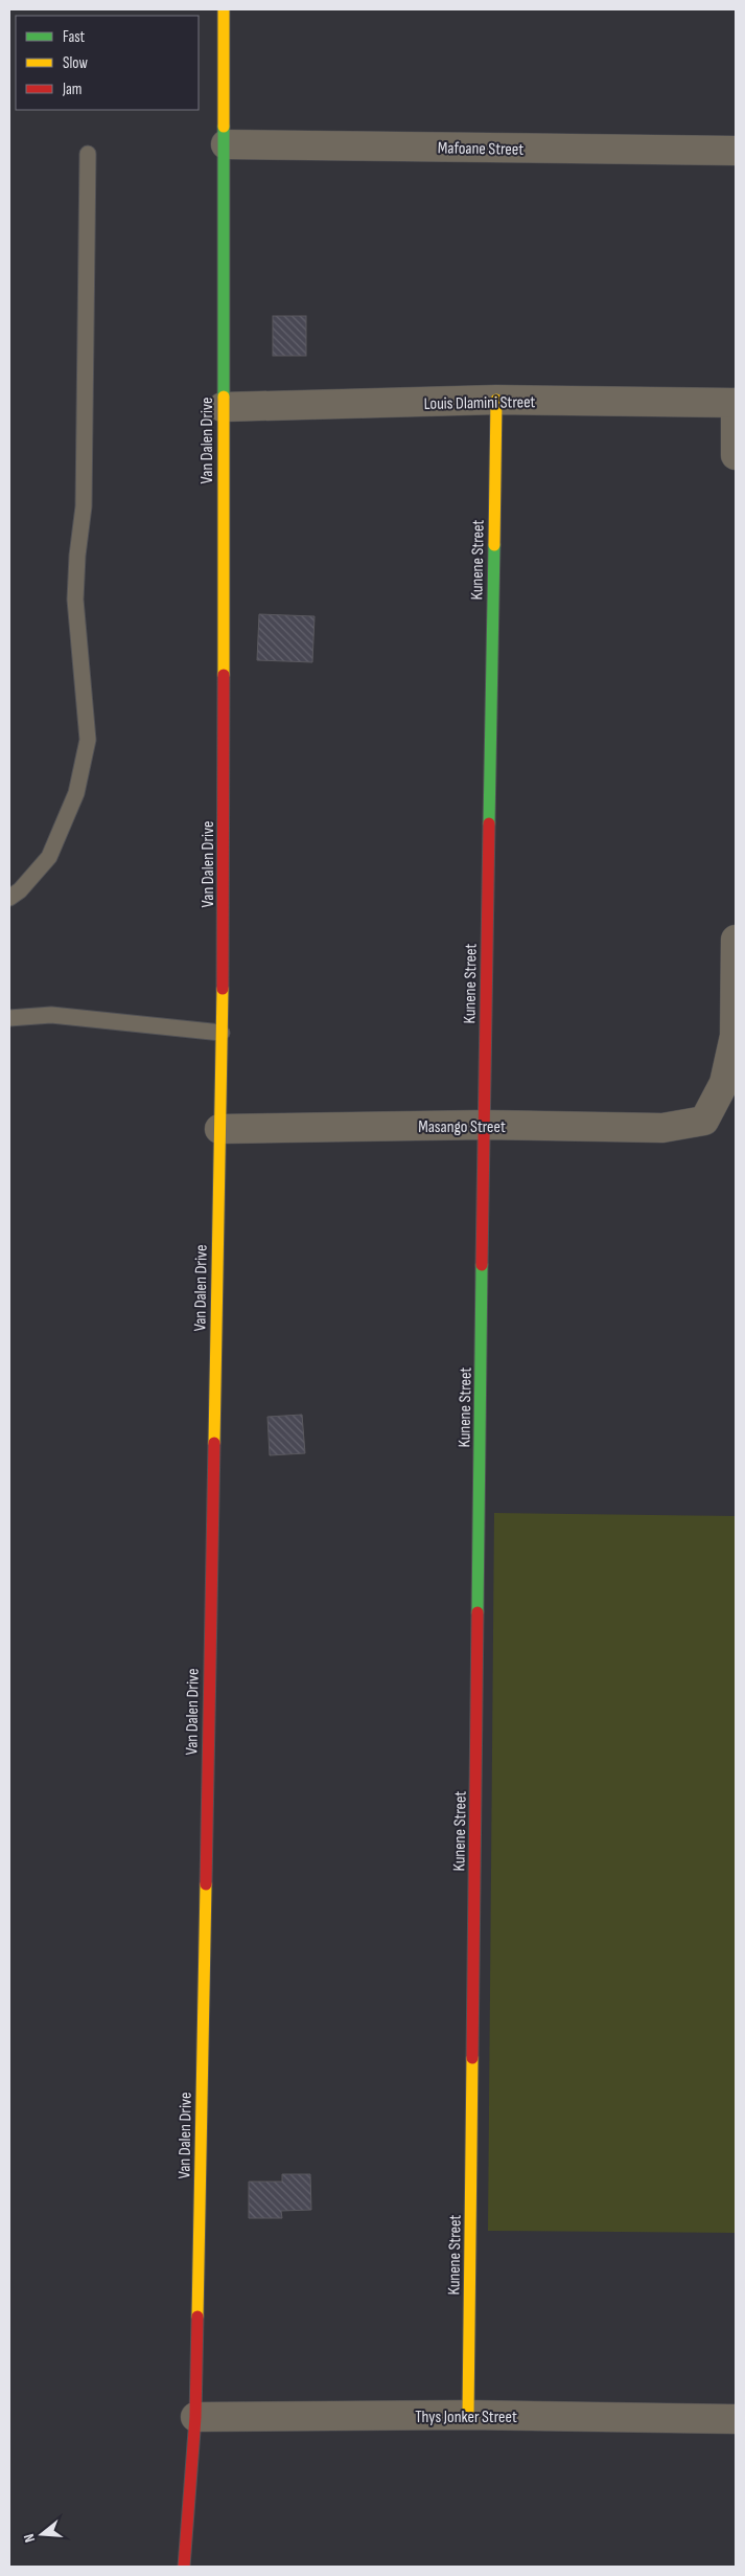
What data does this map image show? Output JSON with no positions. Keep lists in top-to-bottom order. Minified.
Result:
{"streets":{"street":["Mafoane Street","Louis Dlamini Street","Van Dalen Drive","Kunene Street","Masango Street","Thys Jonker Street"]},"crossings":[["Mafoane Street","Van Dalen Drive"],["Louis Dlamini Street","Van Dalen Drive"],["Louis Dlamini Street","Kunene Street"],["Van Dalen Drive","Masango Street"],["Van Dalen Drive","Thys Jonker Street"],["Kunene Street","Masango Street"],["Kunene Street","Thys Jonker Street"]],"legend":["Fast","Slow","Jam"],"north":"left"}
